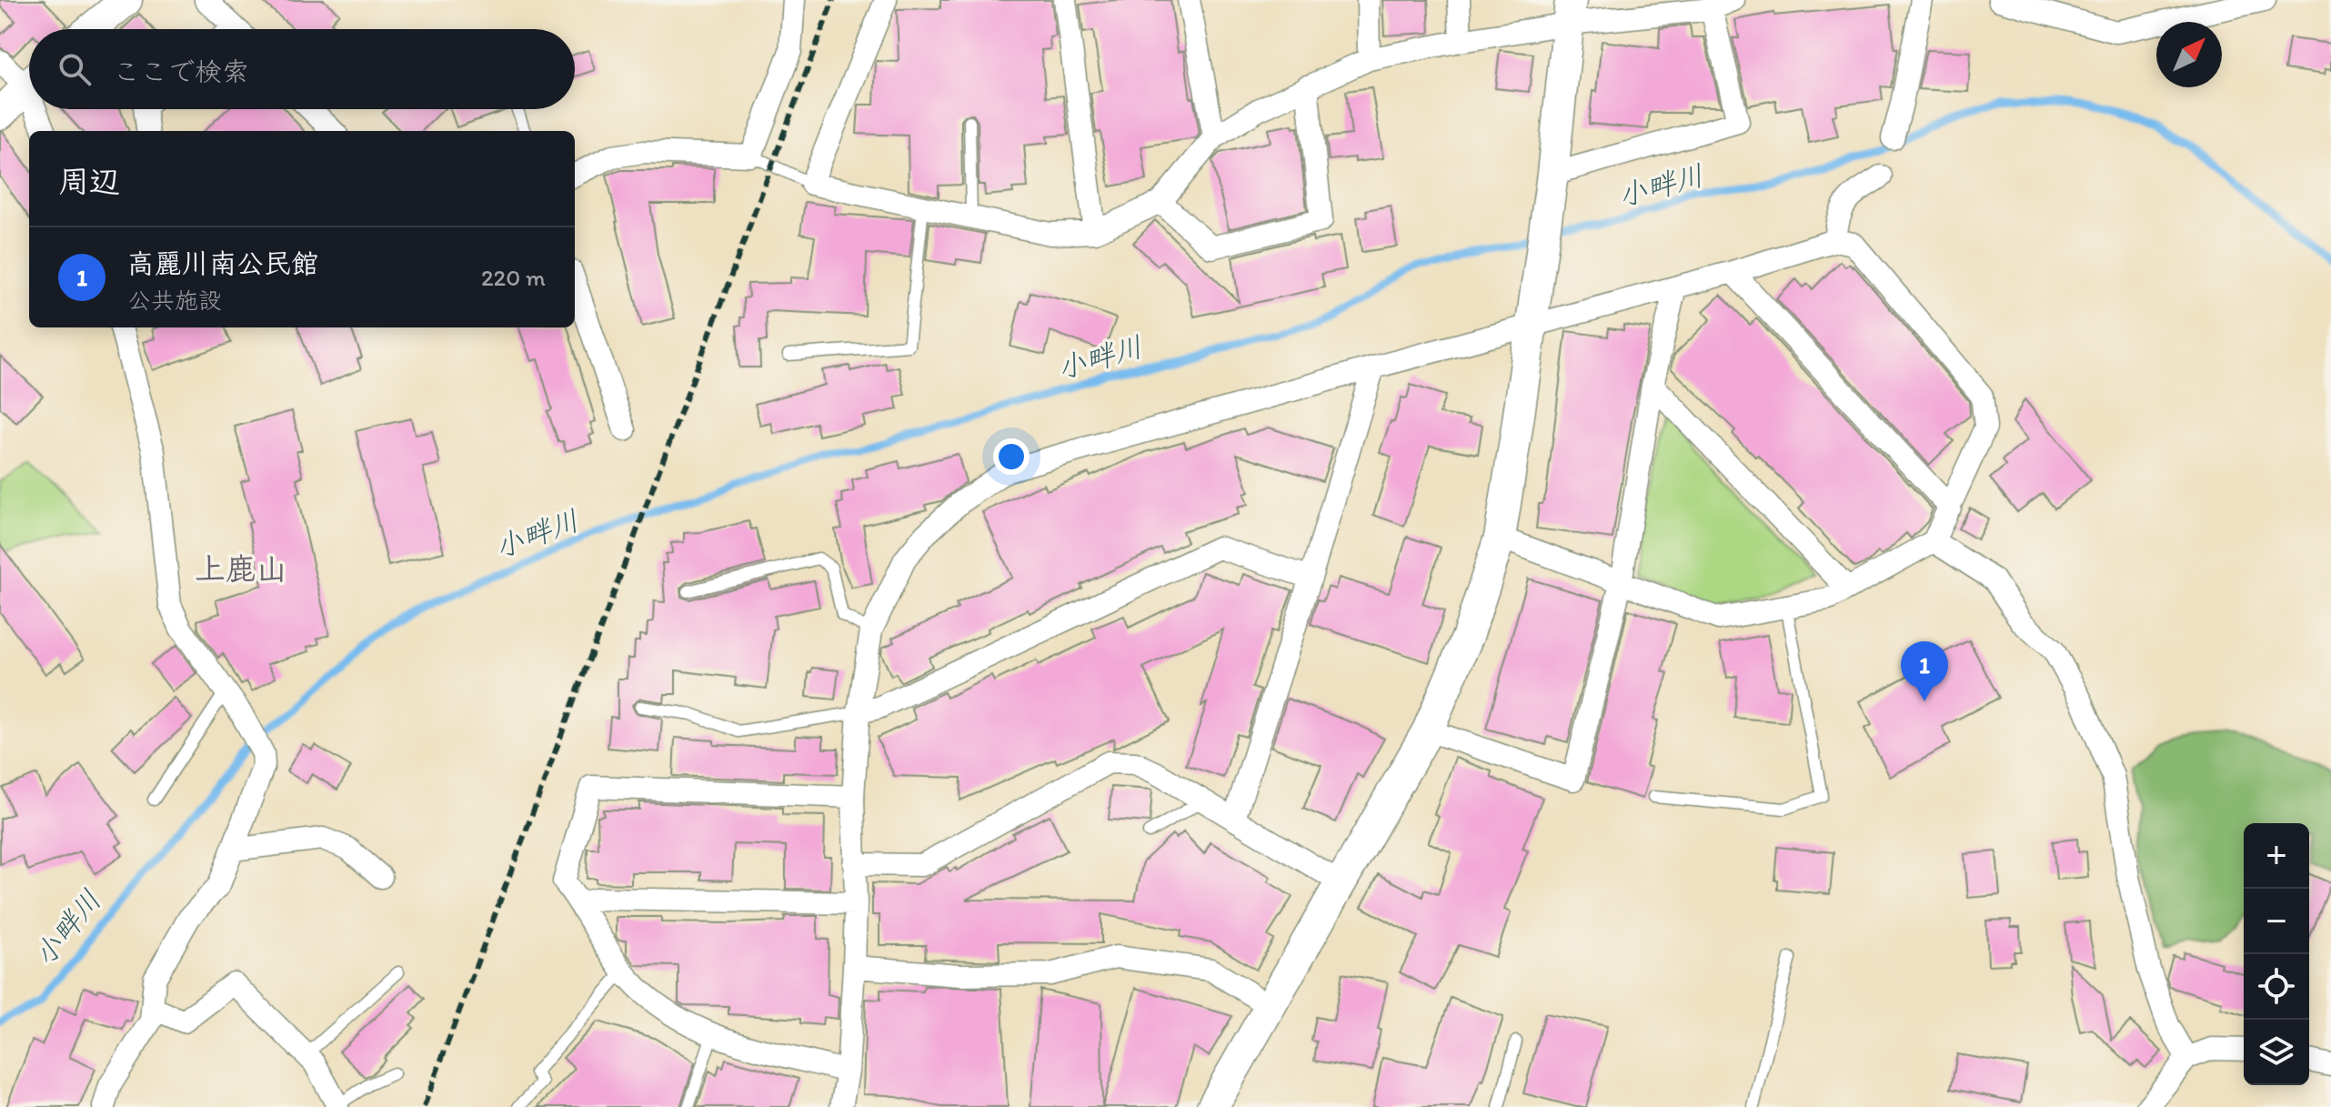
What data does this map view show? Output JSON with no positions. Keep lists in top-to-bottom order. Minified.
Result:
{"districts":["上鹿山"],"water":["小畔川"],"north":"top right","page":{"search":"ここで検索","heading":"周辺","list":[{"mark":"1","name":"高麗川南公民館","note":"公共施設","value":"220 m"}],"pins":"1","map_buttons":["+","−"]}}
